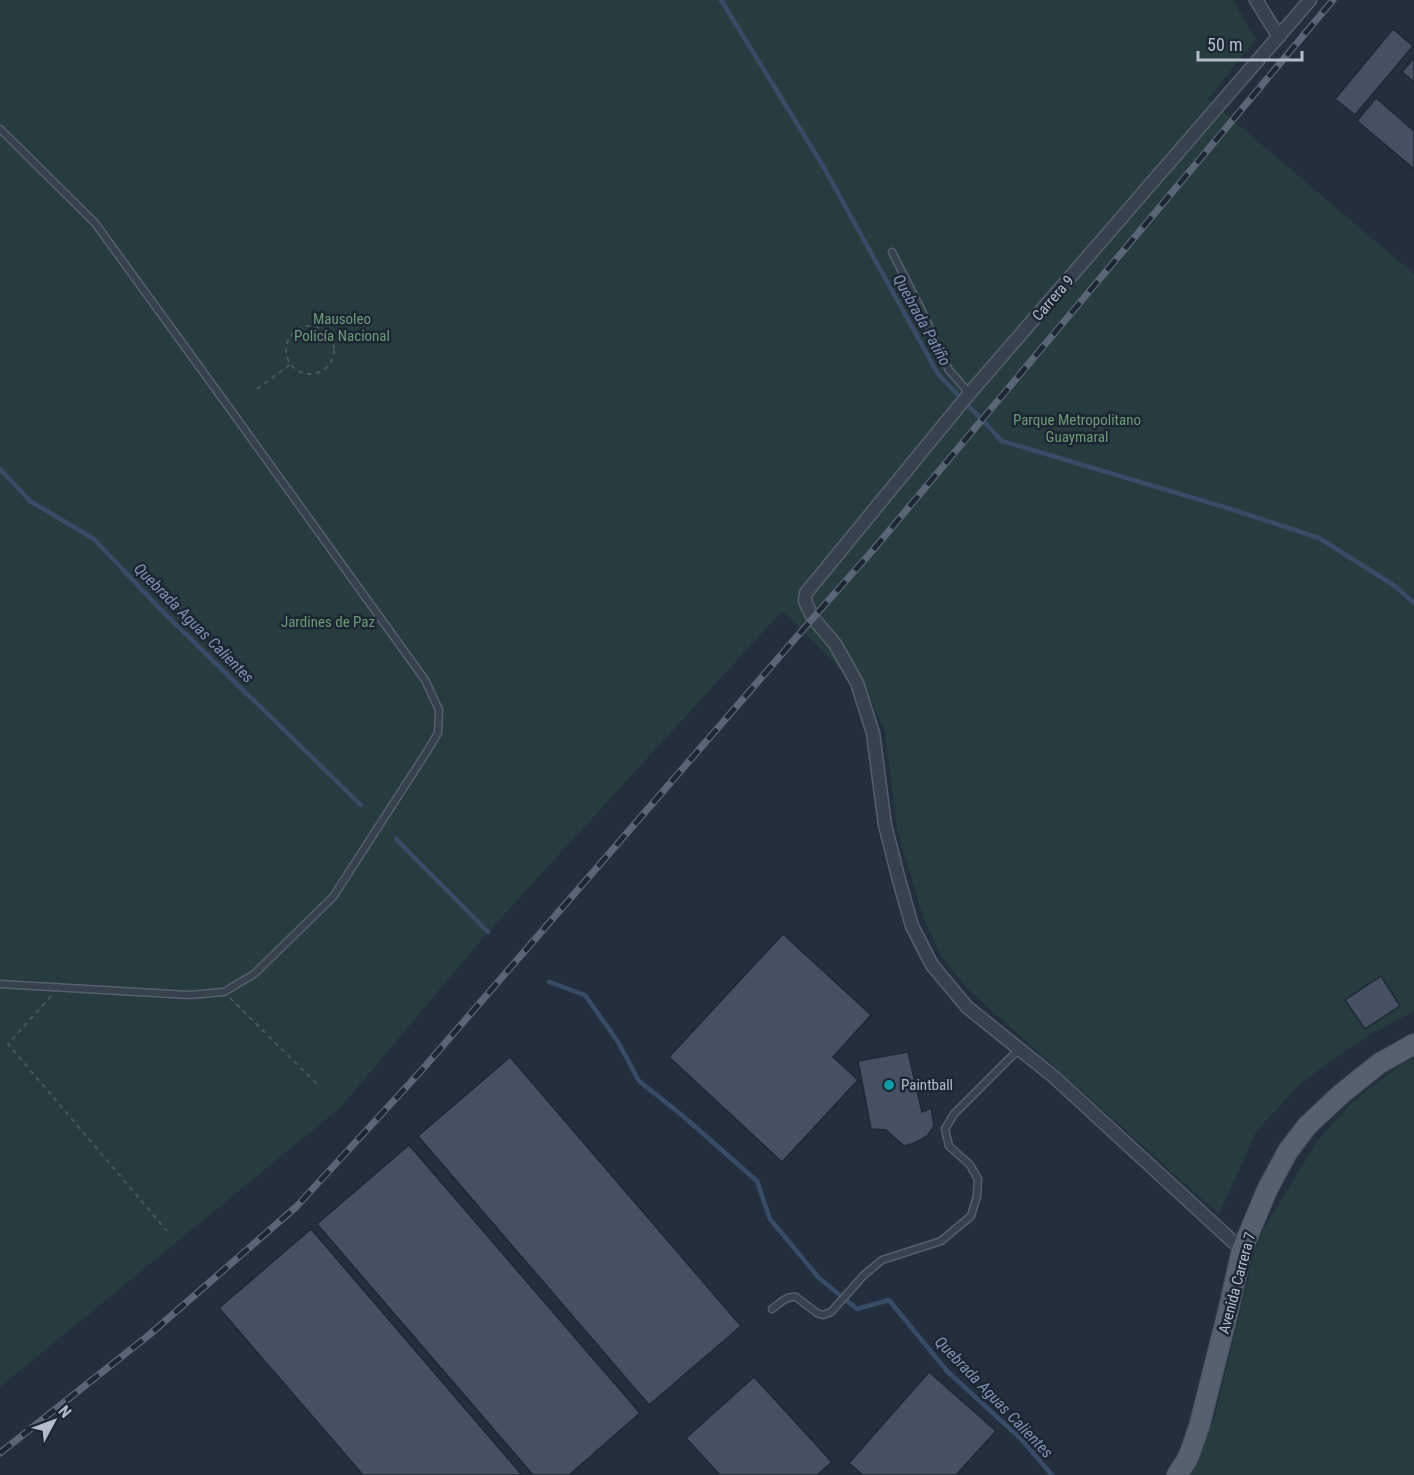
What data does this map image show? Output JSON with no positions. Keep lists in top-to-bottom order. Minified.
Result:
{"streets":{"main road":["Avenida Carrera 7"],"street":["Carrera 9"]},"water":["Quebrada Patiño","Quebrada Aguas Calientes"],"parks":["Mausoleo Policía Nacional","Parque Metropolitano Guaymaral","Jardines de Paz"],"places":["Paintball"],"scale_bar":"50 m","north":"top right"}
